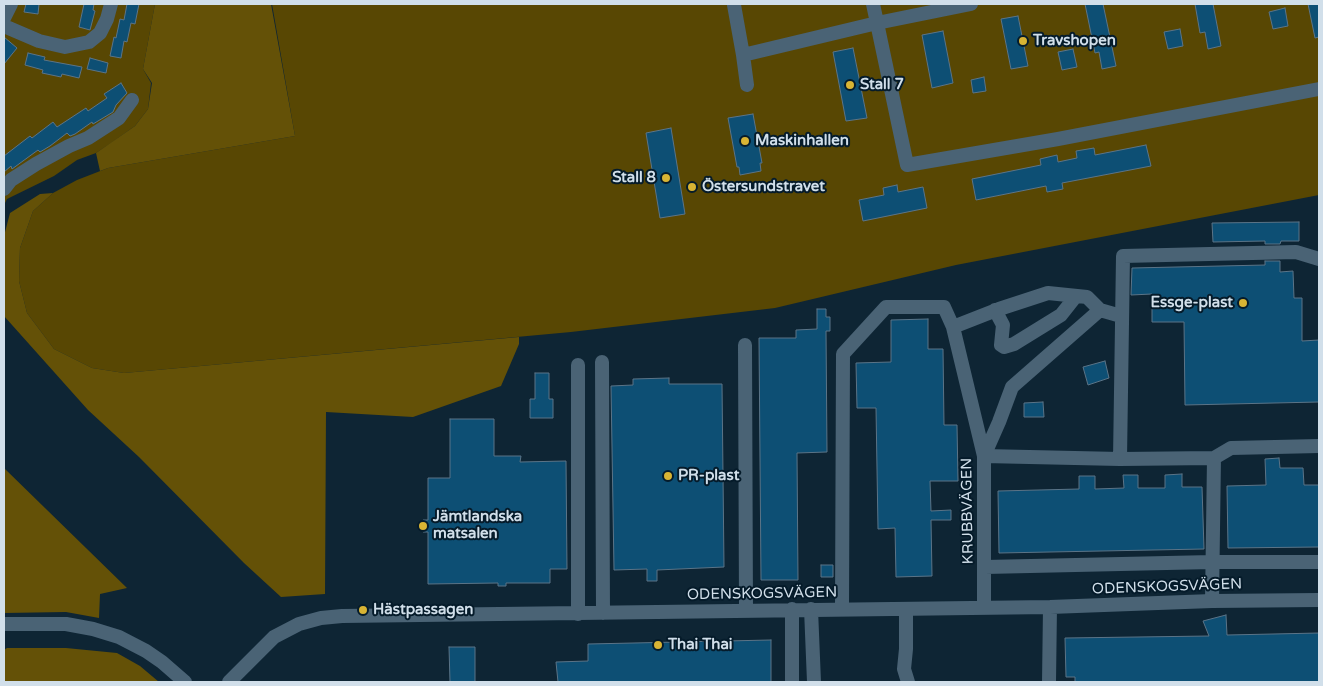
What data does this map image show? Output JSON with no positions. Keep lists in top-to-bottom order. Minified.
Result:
{"streets":{"street":["KRUBBVÄGEN","ODENSKOGSVÄGEN"]},"crossings":[["KRUBBVÄGEN","ODENSKOGSVÄGEN"]],"places":["Travshopen","Stall 7","Maskinhallen","Stall 8","Östersundstravet","Essge-plast","PR-plast","Jämtlandska matsalen","Hästpassagen","Thai Thai"]}
